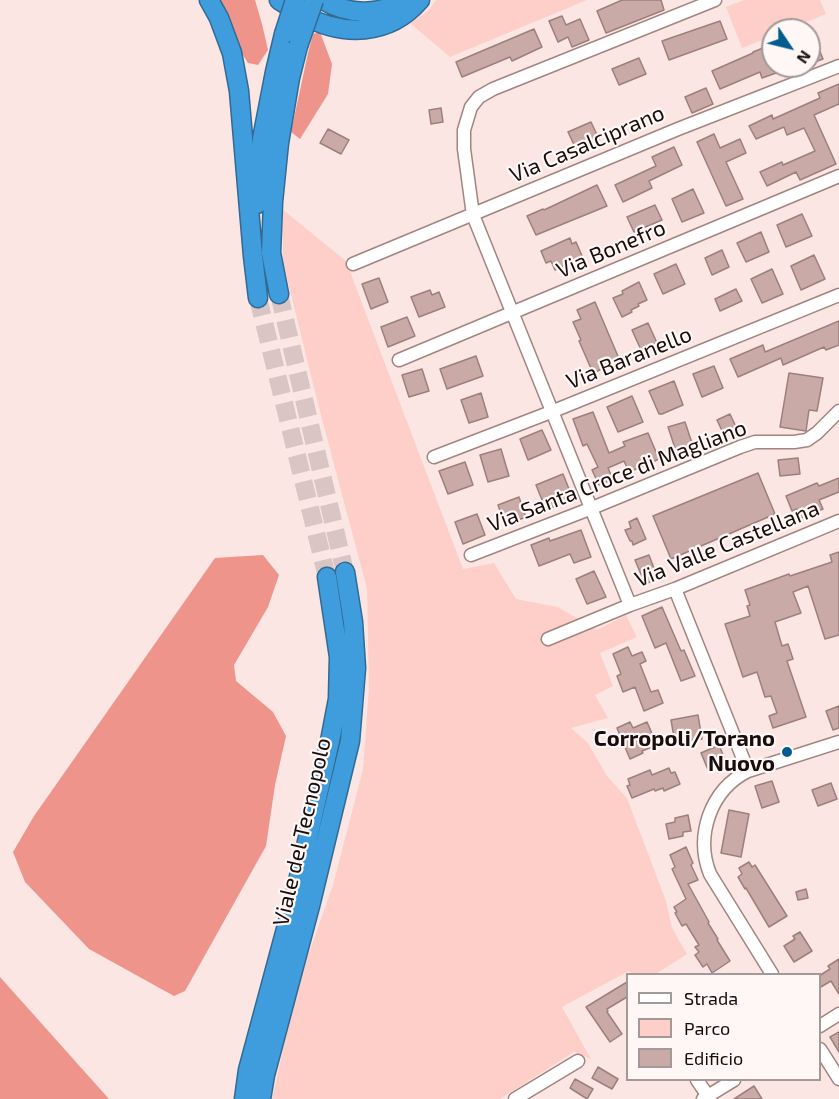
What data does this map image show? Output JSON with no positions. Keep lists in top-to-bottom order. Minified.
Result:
{"streets":{"highway":["Viale del Tecnopolo"],"street":["Via Casalciprano","Via Bonefro","Via Baranello","Via Santa Croce di Magliano","Via Valle Castellana"]},"crossings":[["Via Casalciprano","Via Valle Castellana"],["Via Bonefro","Via Valle Castellana"],["Via Baranello","Via Valle Castellana"],["Via Santa Croce di Magliano","Via Valle Castellana"]],"places":["Corropoli/Torano Nuovo"],"legend":["Strada","Parco","Edificio"],"north":"bottom right"}
